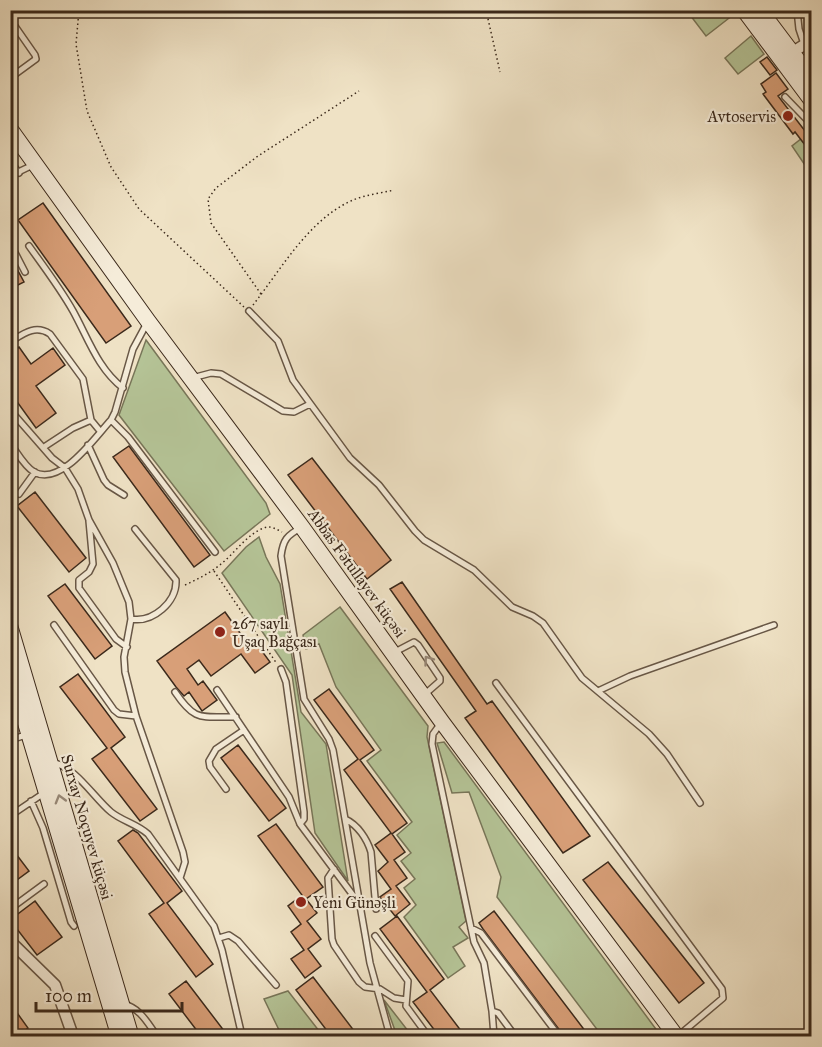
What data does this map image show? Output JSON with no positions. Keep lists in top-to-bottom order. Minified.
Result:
{"streets":{"main road":["Abbas Fətullayev küçəsi","Surxay Noçuyev küçəsi"]},"places":["Avtoservis","267 saylı Uşaq Bağçası","Yeni Günəşli"],"scale_bar":"100 m"}
